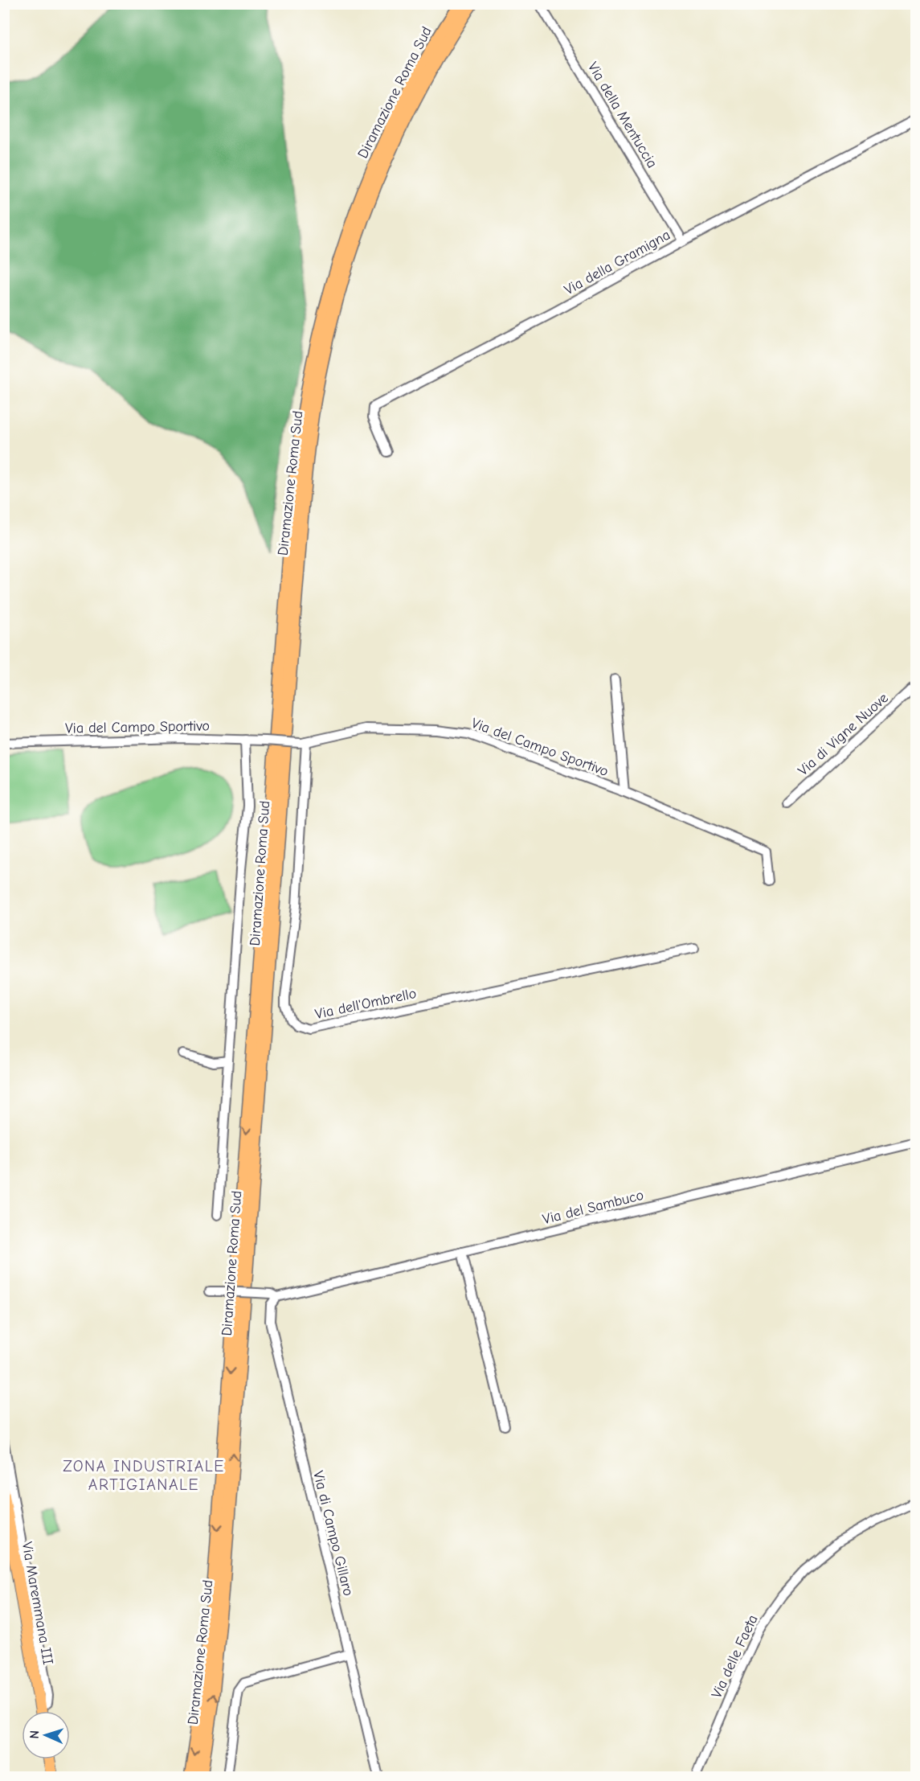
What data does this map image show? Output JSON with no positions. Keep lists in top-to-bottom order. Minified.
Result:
{"streets":{"highway":["Diramazione Roma Sud"],"main road":["Via Maremmana III"],"street":["Via della Mentuccia","Via della Gramigna","Via del Campo Sportivo","Via di Vigne Nuove","Via dell'Ombrello","Via del Sambuco","Via di Campo Gillaro","Via delle Faeta"]},"crossings":[["Via della Mentuccia","Via della Gramigna"],["Via del Campo Sportivo","Via dell'Ombrello"],["Via del Sambuco","Via di Campo Gillaro"]],"districts":["ZONA INDUSTRIALE ARTIGIANALE"],"north":"left"}
